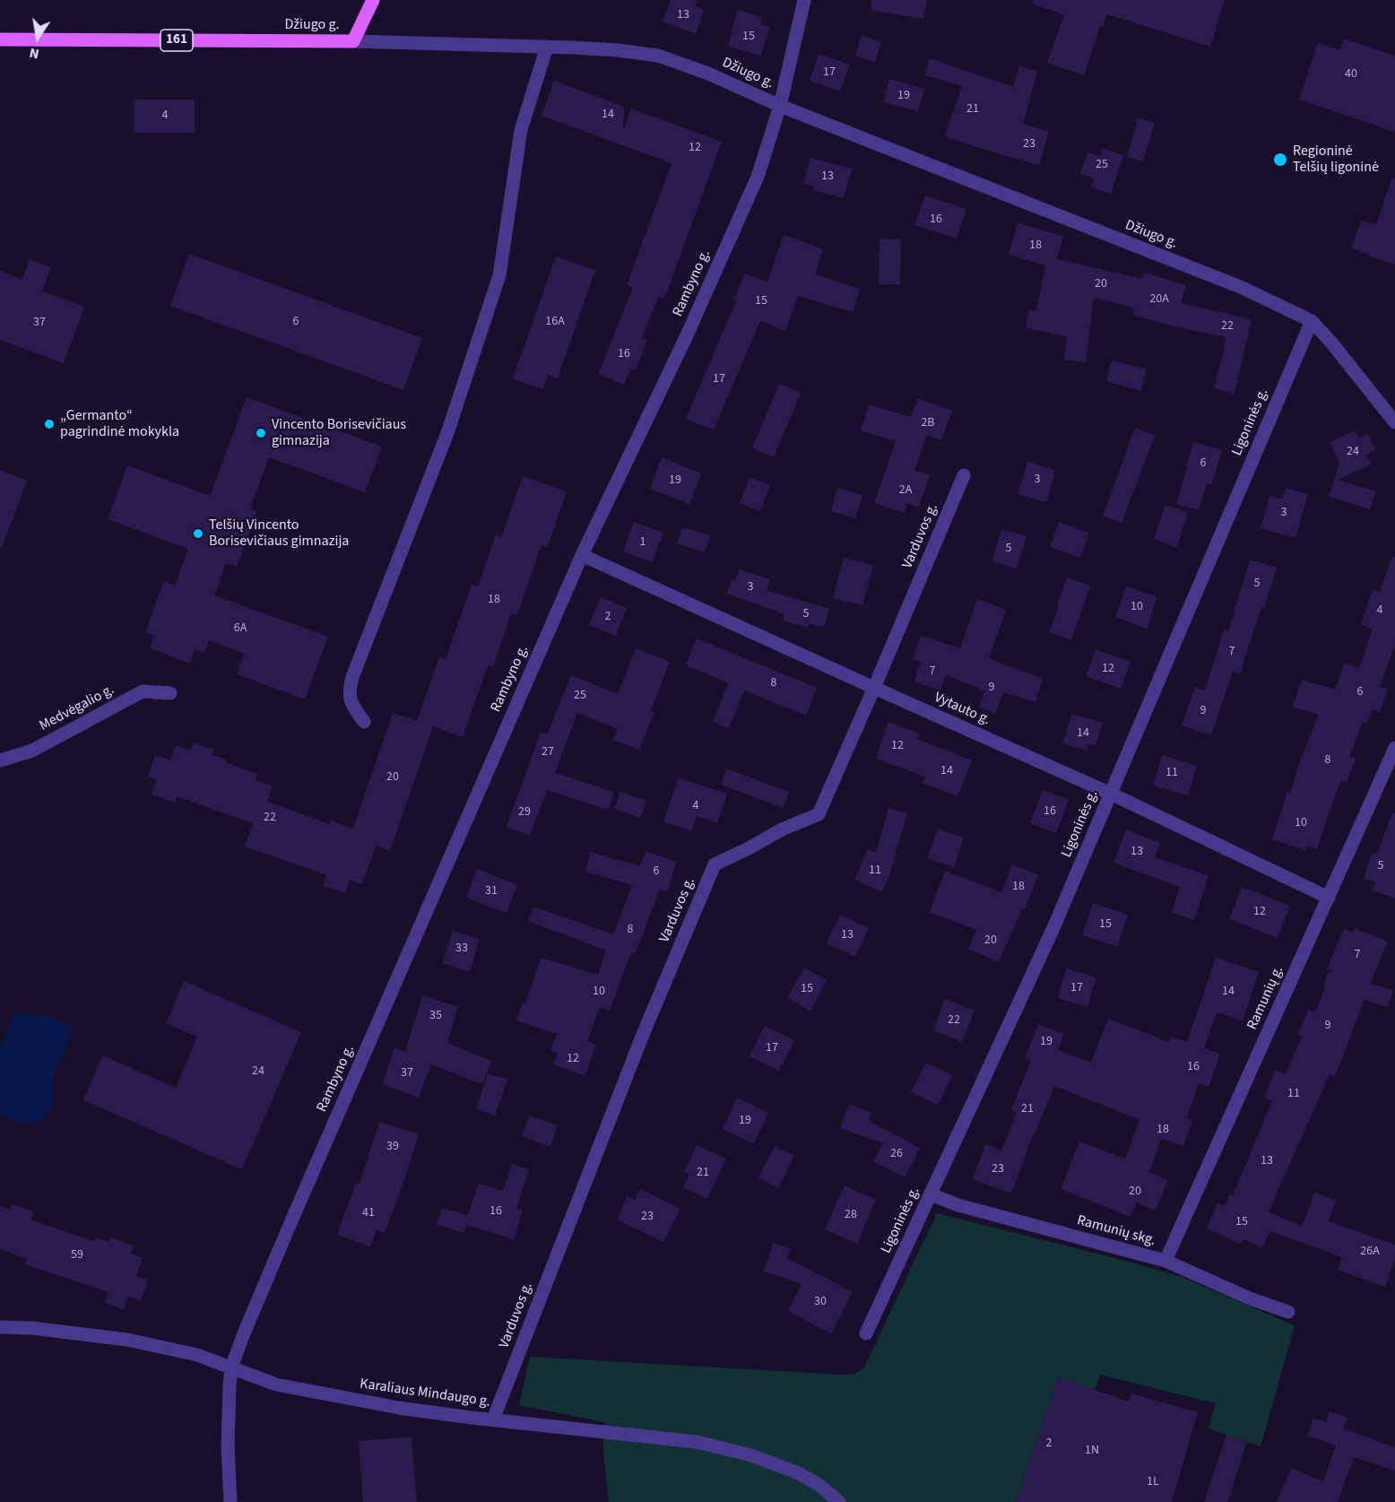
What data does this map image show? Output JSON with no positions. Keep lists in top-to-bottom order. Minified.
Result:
{"streets":{"main road":["Džiugo g.","161"],"street":["Rambyno g.","Ligoninės g.","Varduvos g.","Medvėgalio g.","Vytauto g.","Ramunių g.","Ramunių skg.","Karaliaus Mindaugo g."]},"crossings":[["Džiugo g.","Rambyno g."],["Džiugo g.","Ligoninės g."],["Rambyno g.","Vytauto g."],["Rambyno g.","Karaliaus Mindaugo g."],["Ligoninės g.","Vytauto g."],["Ligoninės g.","Ramunių skg."],["Varduvos g.","Vytauto g."],["Varduvos g.","Karaliaus Mindaugo g."],["Vytauto g.","Ramunių g."],["Ramunių g.","Ramunių skg."]],"places":["Regioninė Telšių ligoninė","„Germanto“ pagrindinė mokykla","Vincento Borisevičiaus gimnazija","Telšių Vincento Borisevičiaus gimnazija"],"house_numbers":["13","15","17","40","19","21","14","4","23","12","25","13","16","18","20","20A","15","6","16A","37","22","16","17","2B","24","6","3","19","2A","3","1","5","5","3","18","10","4","5","2","6A","7","12","7","8","9","6","25","9","14","12","27","8","14","11","20","4","16","29","22","10","13","5","11","6","18","31","12","15","8","13","20","33","7","17","15","10","14","35","22","9","19","17","12","16","24","37","11","21","19","18","39","26","13","23","21","20","16","41","28","23","15","26A","59","30","2","1N","1L"],"north":"bottom"}
